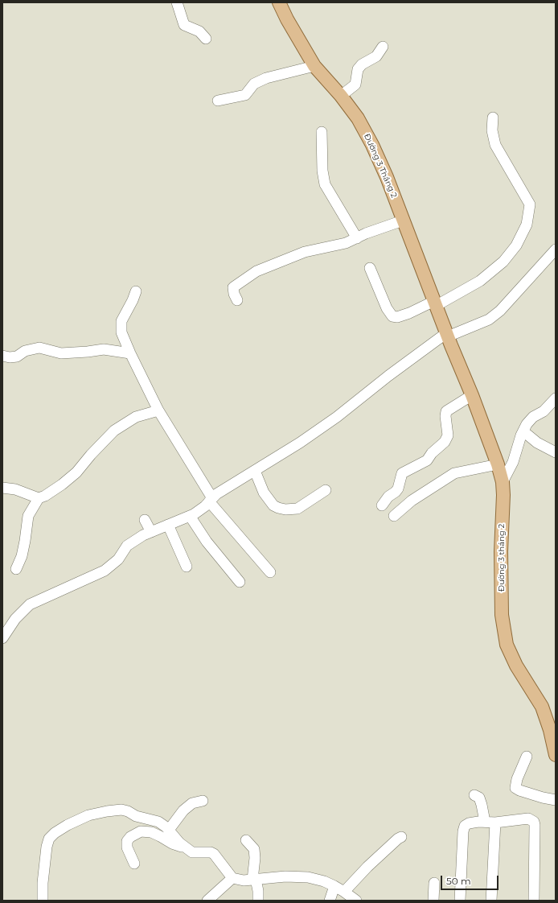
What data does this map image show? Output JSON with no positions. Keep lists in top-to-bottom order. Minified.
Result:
{"streets":{"main road":["Đường 3 Tháng 2","Đường 3 tháng 2"]},"crossings":[["Đường 3 Tháng 2","Đường 3 tháng 2"]],"scale_bar":"50 m"}
